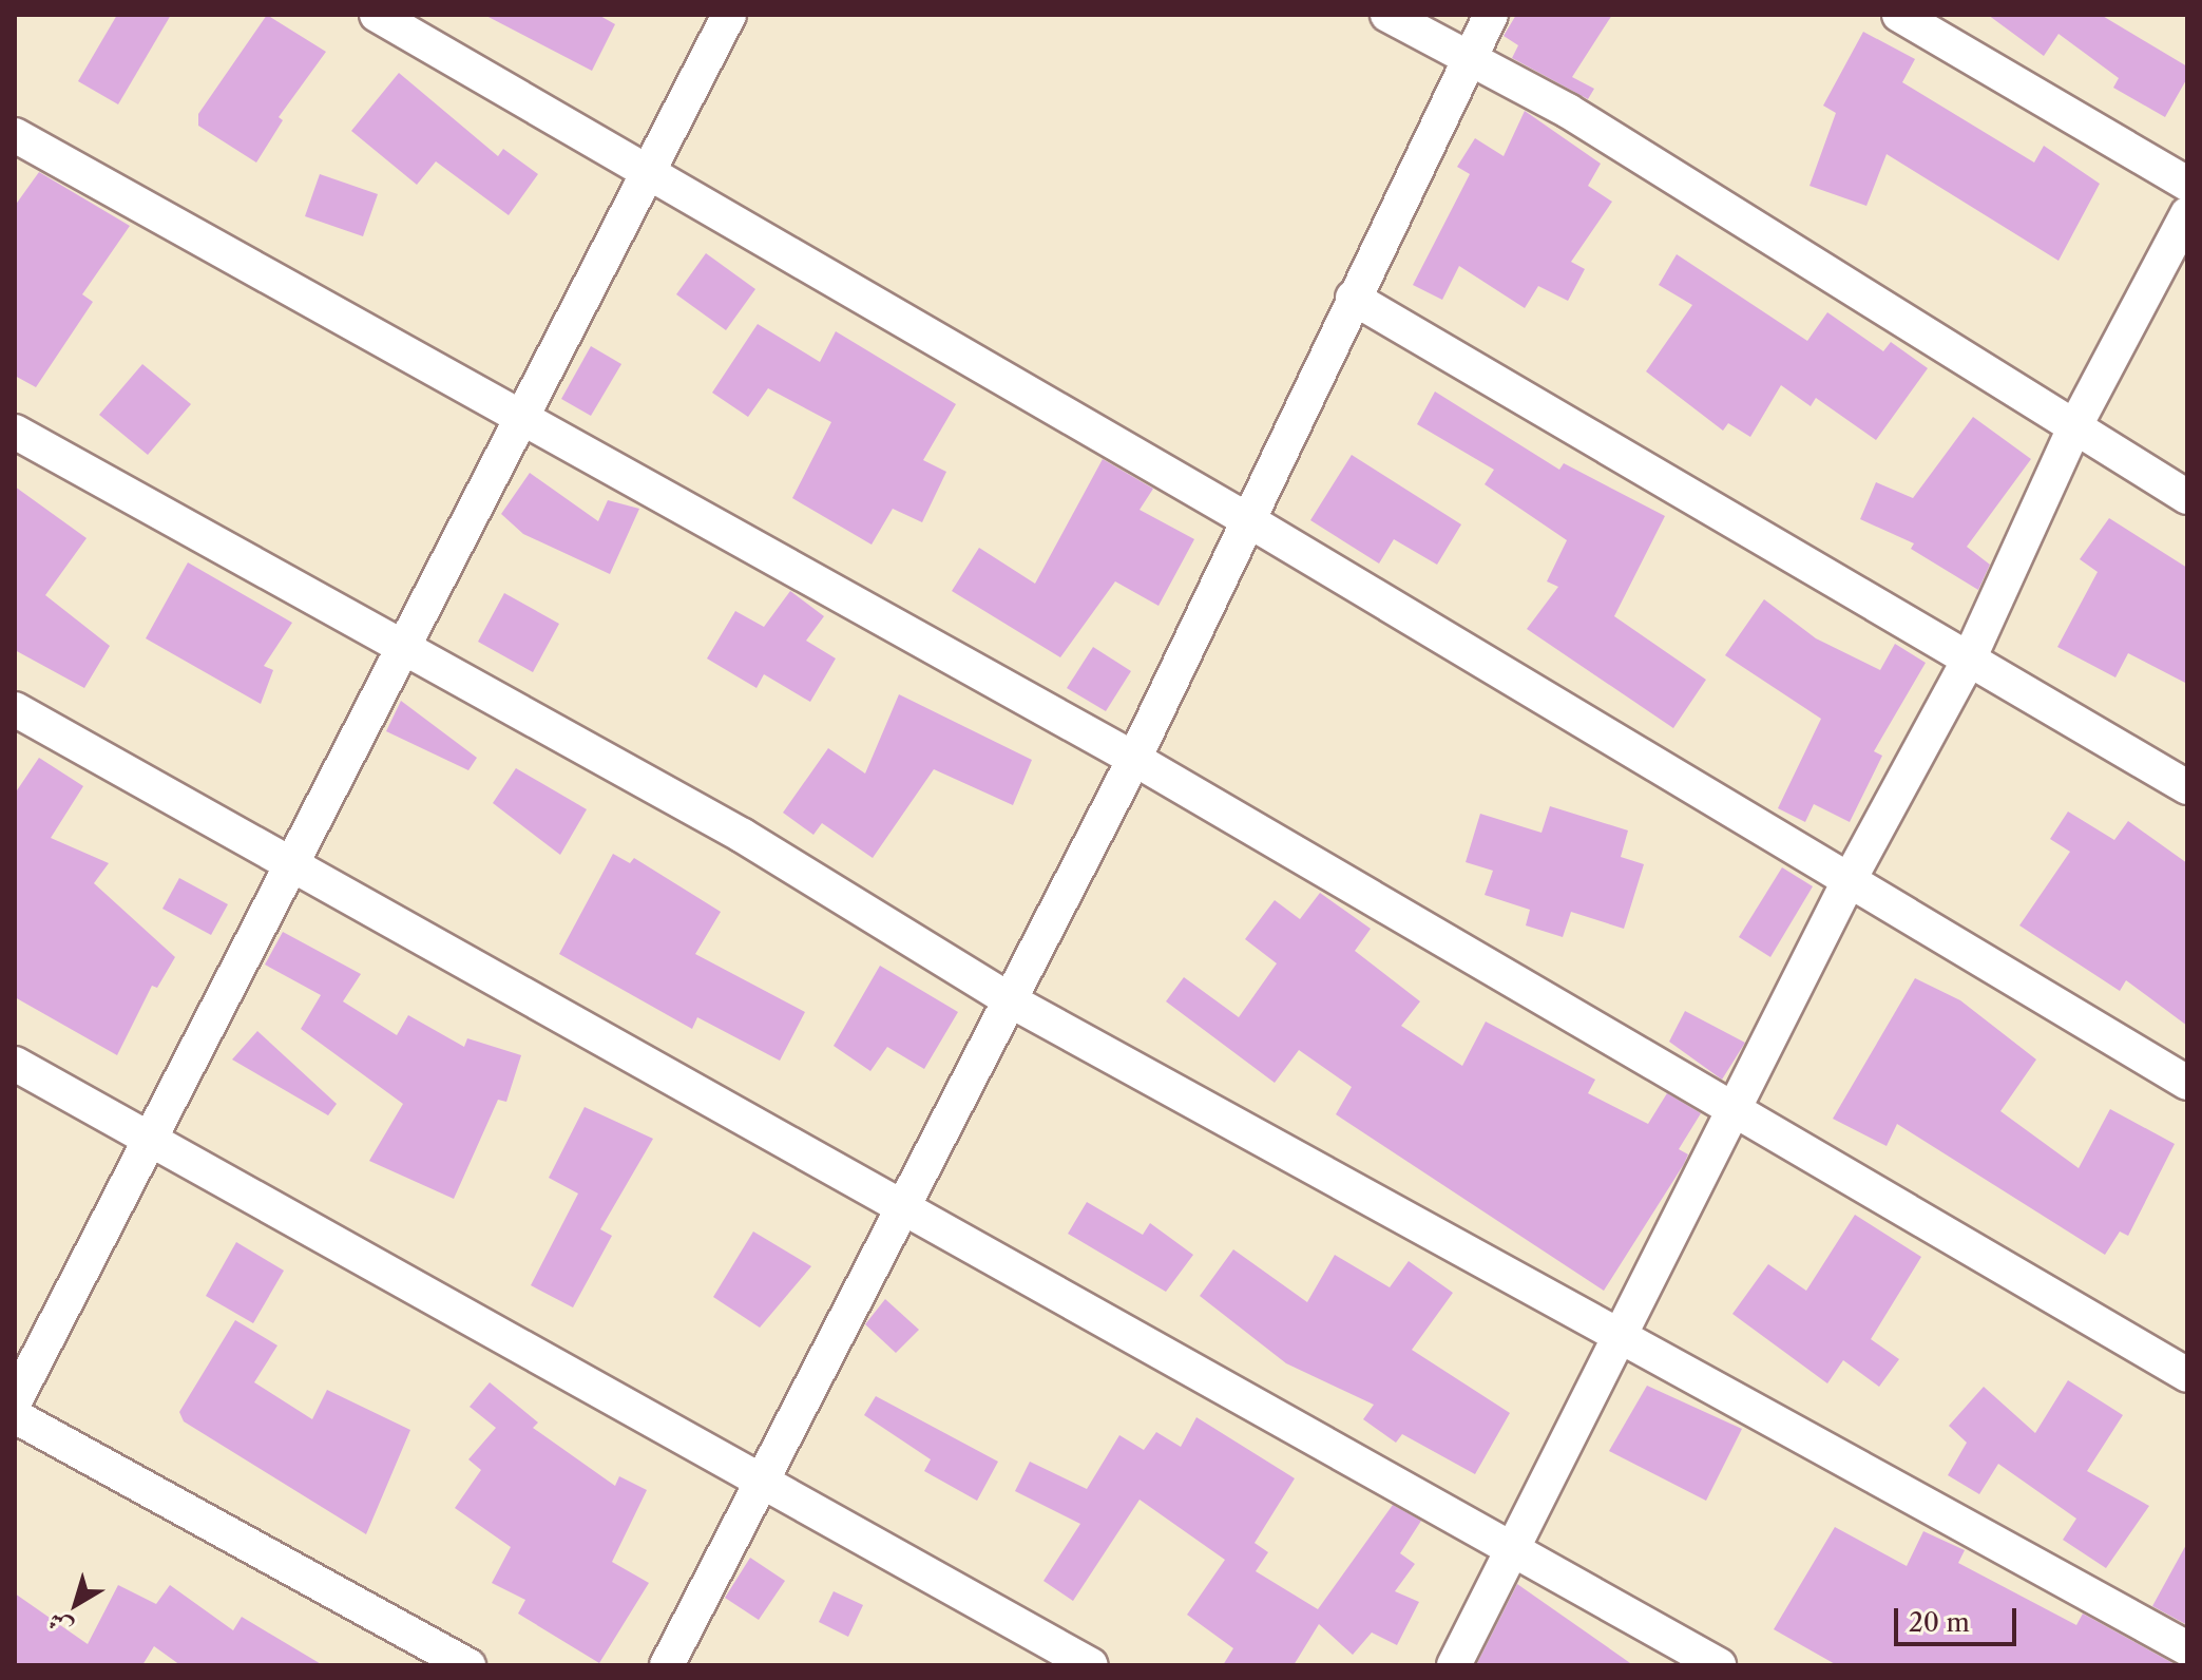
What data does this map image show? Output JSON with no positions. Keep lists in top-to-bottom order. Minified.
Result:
{"scale_bar":"20 m","north":"bottom left"}
